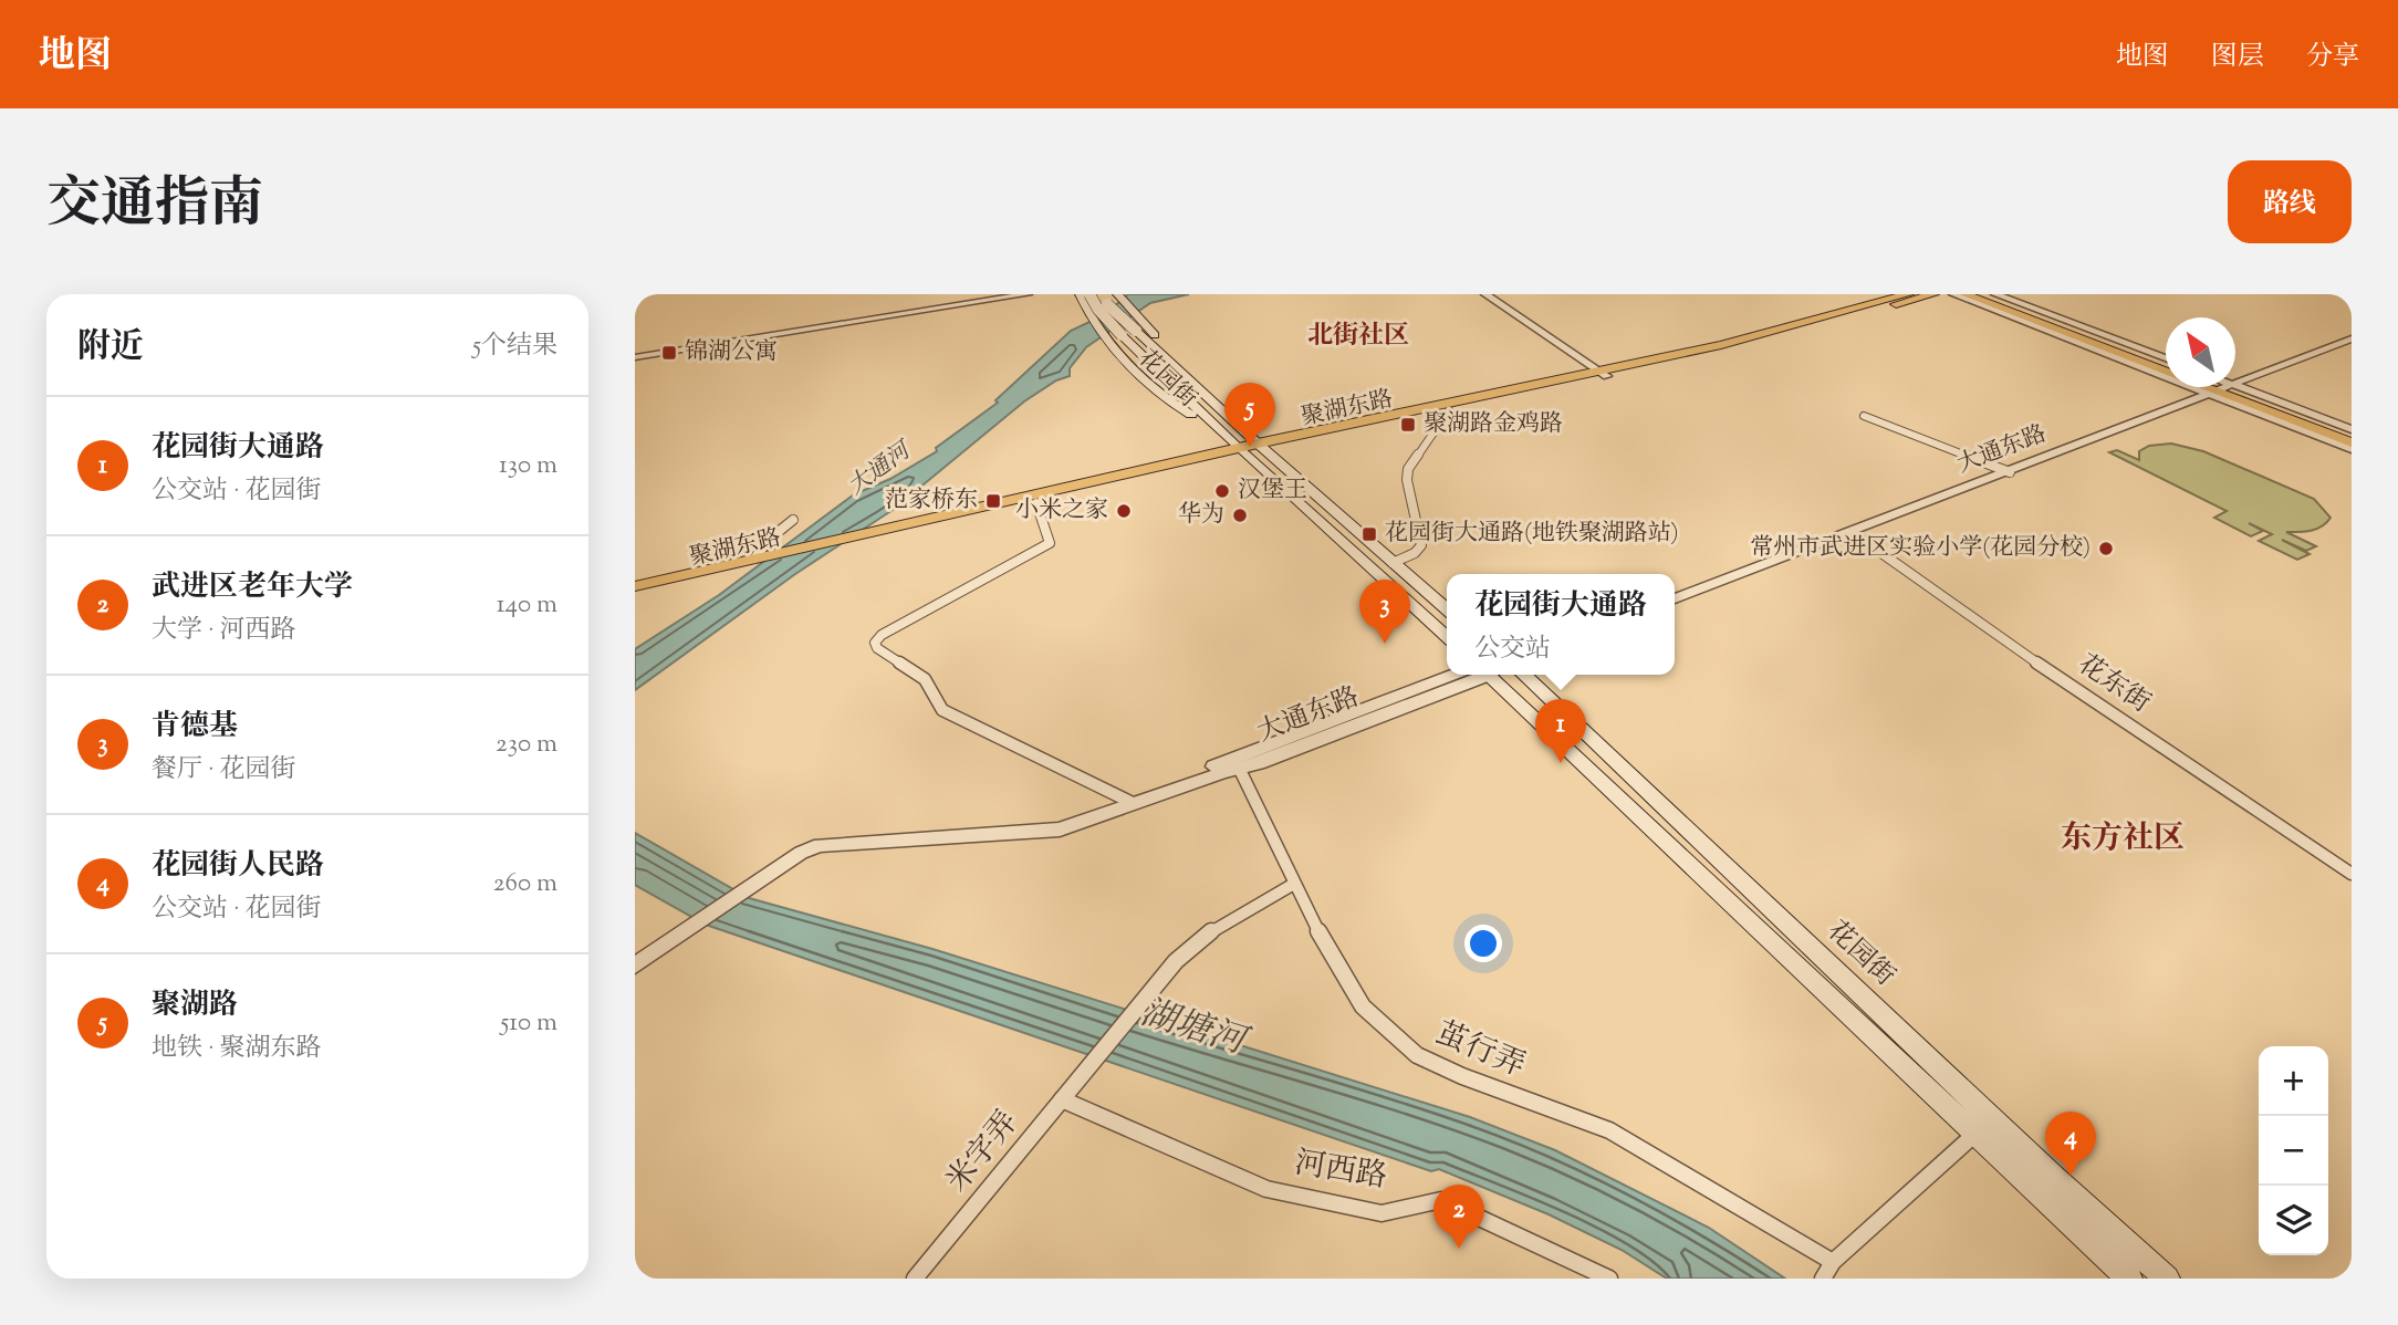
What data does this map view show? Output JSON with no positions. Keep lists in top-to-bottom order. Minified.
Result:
{"streets":{"main road":["花园街","聚湖东路"],"street":["大通东路","花东街","茧行弄","米字弄","河西路"]},"crossings":[["花园街","聚湖东路"],["大通东路","花东街"],["大通东路","茧行弄"],["茧行弄","米字弄"],["米字弄","河西路"]],"districts":["北街社区","东方社区"],"water":["大通河","湖塘河"],"places":{"transit":["锦湖公寓","聚湖路金鸡路","范家桥东","花园街大通路(地铁聚湖路站)"],"other":["汉堡王","小米之家","华为","常州市武进区实验小学(花园分校)"]},"north":"top left","page":{"header":"地图","nav":["地图","图层","分享"],"title":"交通指南","buttons":"路线","heading":["附近","5个结果"],"pins":["5","3","1","4","2"],"list":[{"mark":"1","name":"花园街大通路","note":"公交站 · 花园街","value":"130 m"},{"mark":"2","name":"武进区老年大学","note":"大学 · 河西路","value":"140 m"},{"mark":"3","name":"肯德基","note":"餐厅 · 花园街","value":"230 m"},{"mark":"4","name":"花园街人民路","note":"公交站 · 花园街","value":"260 m"},{"mark":"5","name":"聚湖路","note":"地铁 · 聚湖东路","value":"510 m"}],"popup":["花园街大通路","公交站"],"map_buttons":["+","−"]}}
